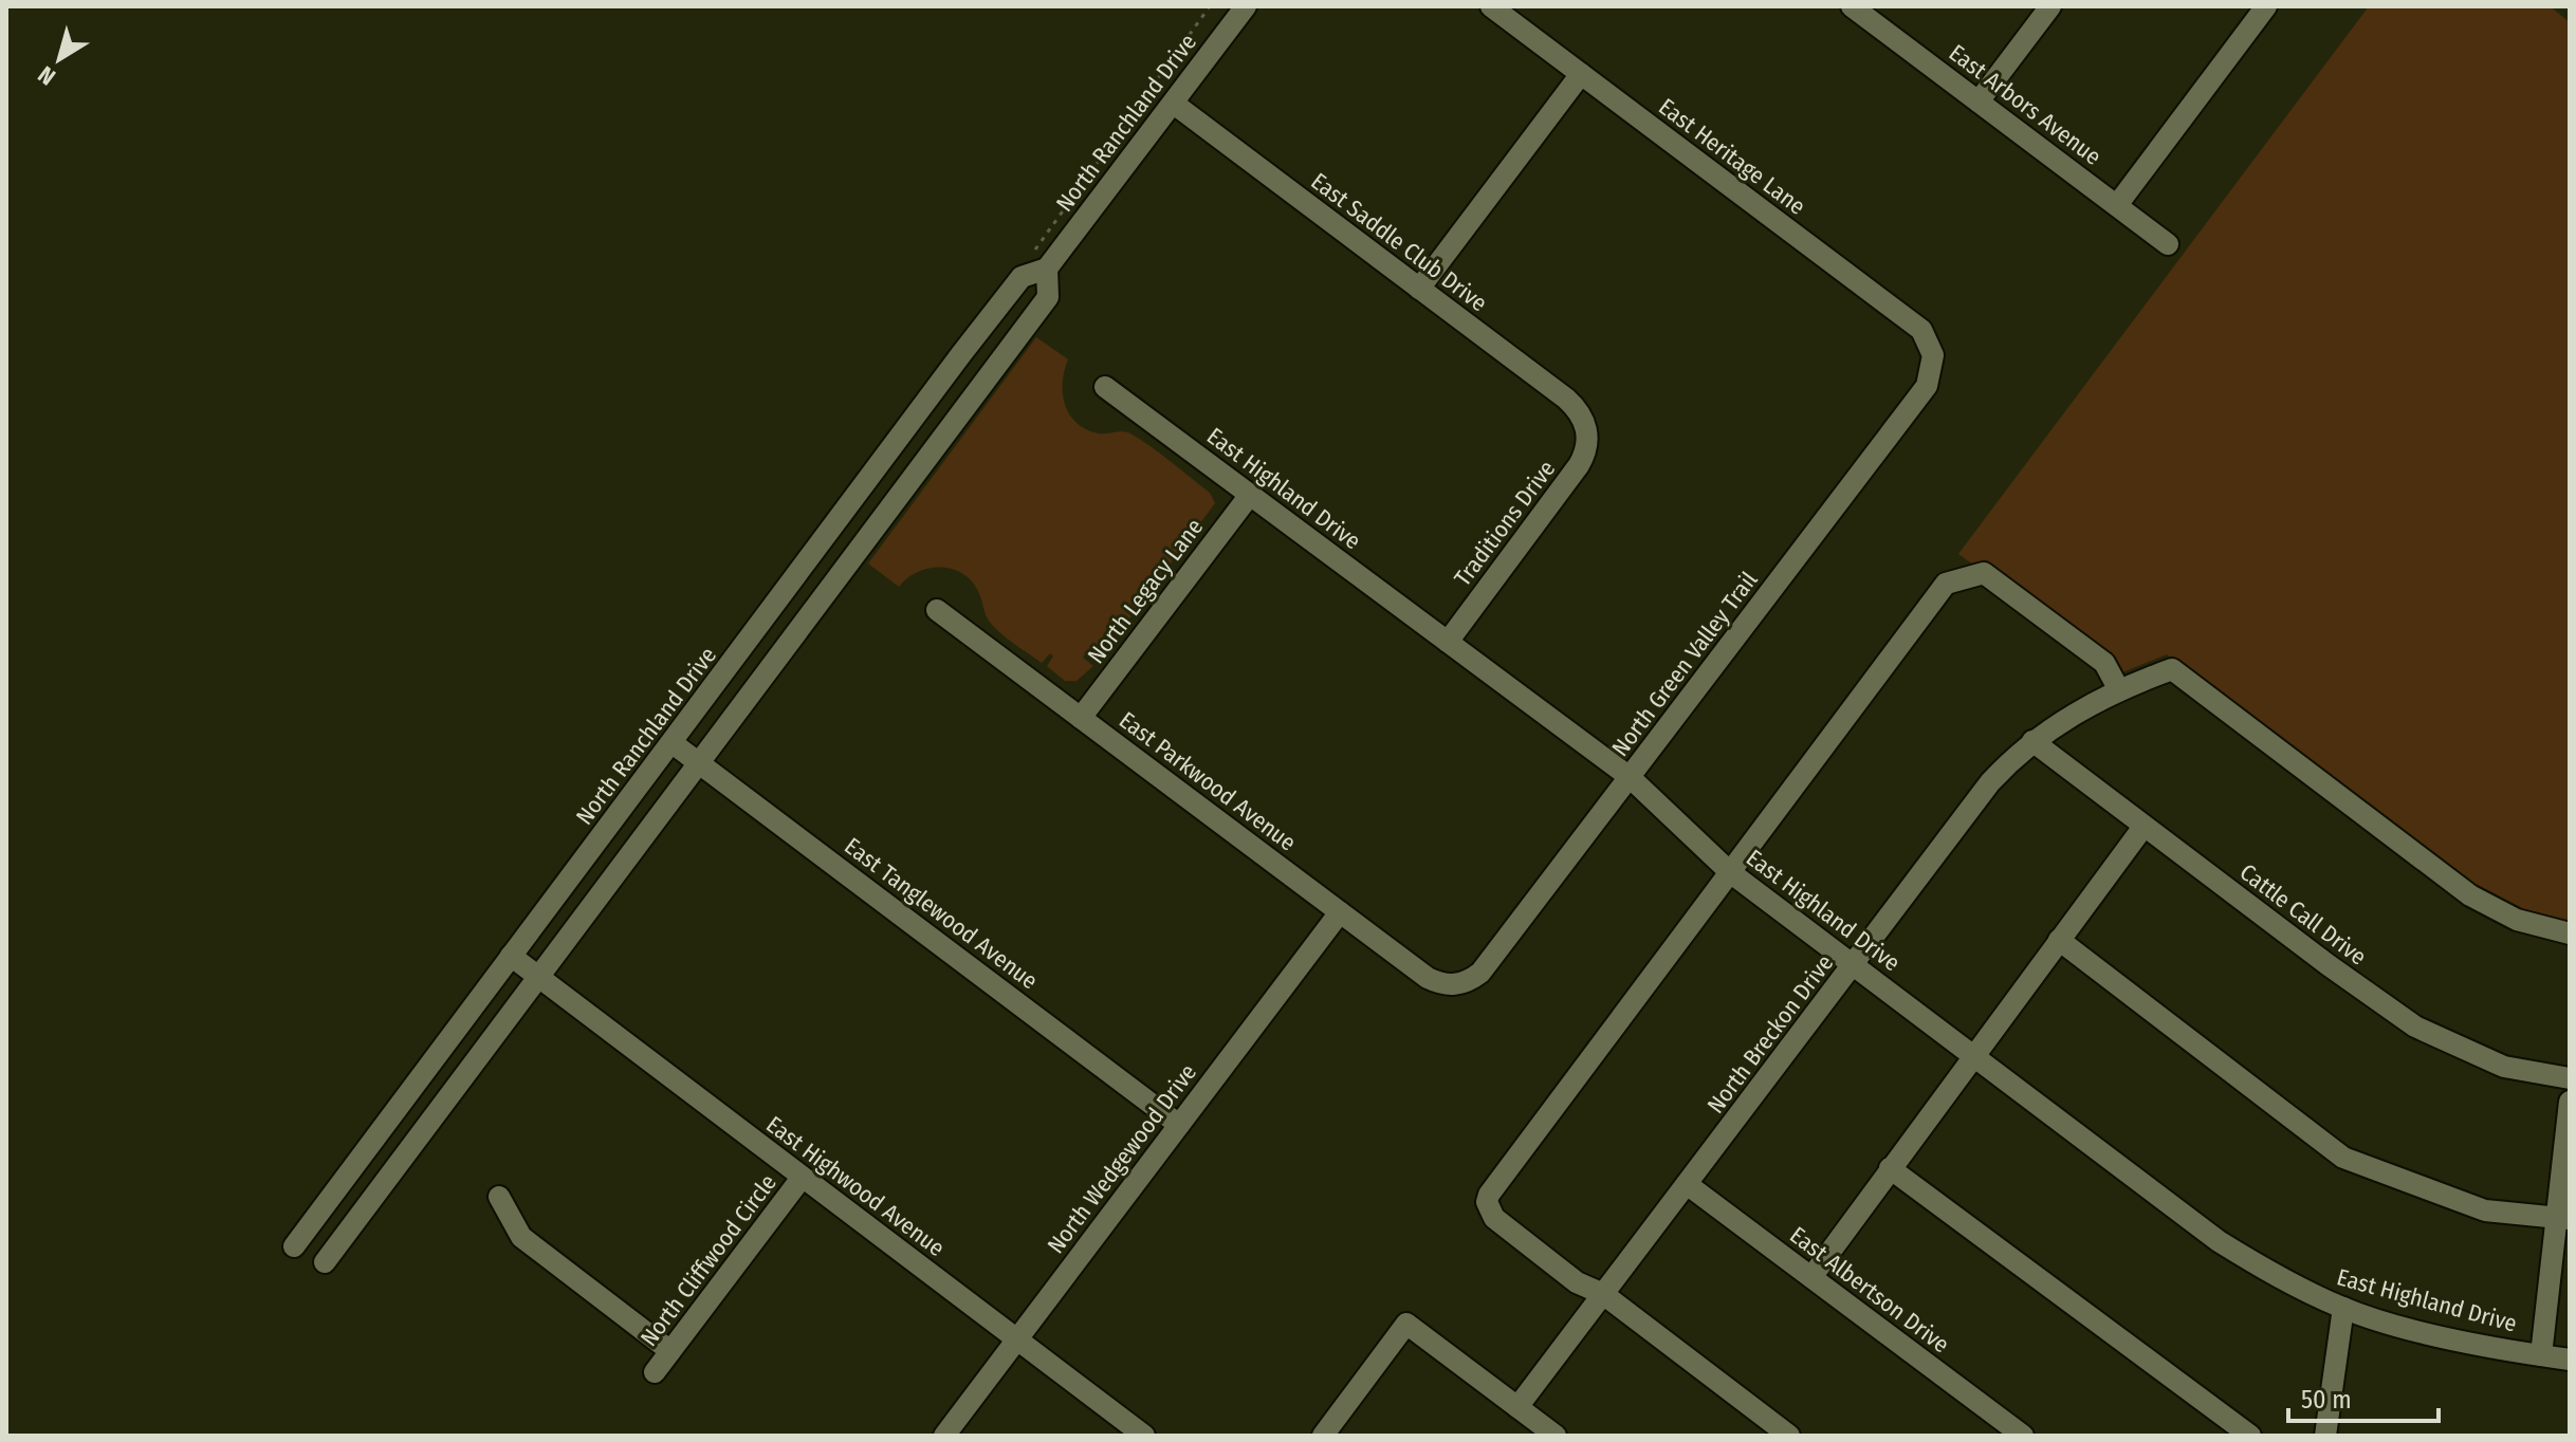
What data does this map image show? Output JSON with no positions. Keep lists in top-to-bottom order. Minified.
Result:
{"streets":{"street":["East Arbors Avenue","North Ranchland Drive","East Heritage Lane","East Saddle Club Drive","East Highland Drive","Traditions Drive","North Legacy Lane","North Green Valley Trail","East Parkwood Avenue","East Tanglewood Avenue","Cattle Call Drive","North Breckon Drive","North Wedgewood Drive","East Highwood Avenue","North Cliffwood Circle","East Albertson Drive"]},"crossings":[["North Ranchland Drive","East Saddle Club Drive"],["North Ranchland Drive","East Tanglewood Avenue"],["North Ranchland Drive","East Highwood Avenue"],["East Heritage Lane","North Green Valley Trail"],["East Saddle Club Drive","Traditions Drive"],["East Highland Drive","Traditions Drive"],["East Highland Drive","North Legacy Lane"],["East Highland Drive","North Green Valley Trail"],["East Highland Drive","North Breckon Drive"],["North Legacy Lane","East Parkwood Avenue"],["North Green Valley Trail","East Parkwood Avenue"],["East Parkwood Avenue","North Wedgewood Drive"],["East Tanglewood Avenue","North Wedgewood Drive"],["Cattle Call Drive","North Breckon Drive"],["North Breckon Drive","East Albertson Drive"],["North Wedgewood Drive","East Highwood Avenue"],["East Highwood Avenue","North Cliffwood Circle"]],"scale_bar":"50 m","north":"bottom left"}
